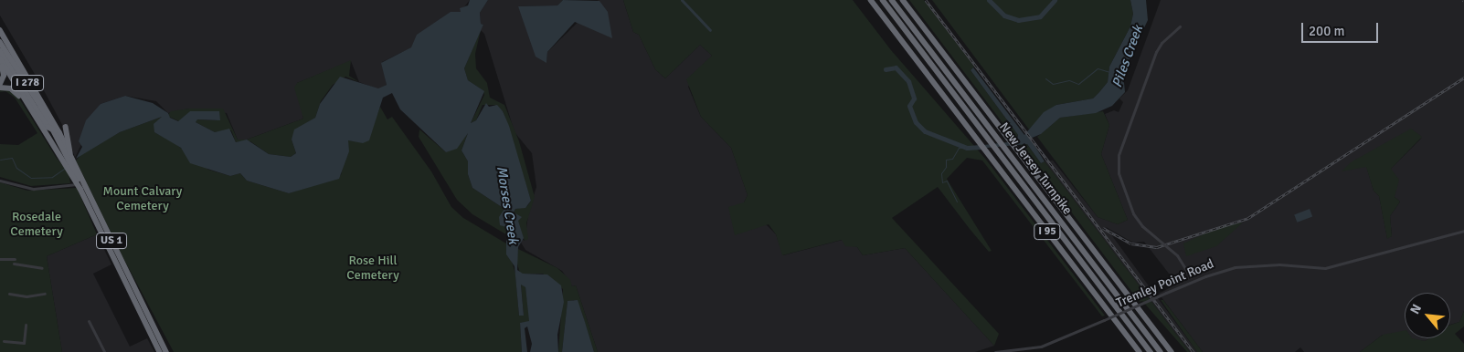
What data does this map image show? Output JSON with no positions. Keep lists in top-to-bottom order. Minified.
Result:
{"streets":{"highway":["I 278","New Jersey Turnpike","I 95","US 1"],"street":["Tremley Point Road"]},"crossings":[["I 278","US 1"]],"water":["Piles Creek","Morses Creek"],"parks":["Mount Calvary Cemetery","Rosedale Cemetery","Rose Hill Cemetery"],"scale_bar":"200 m","north":"top left"}
